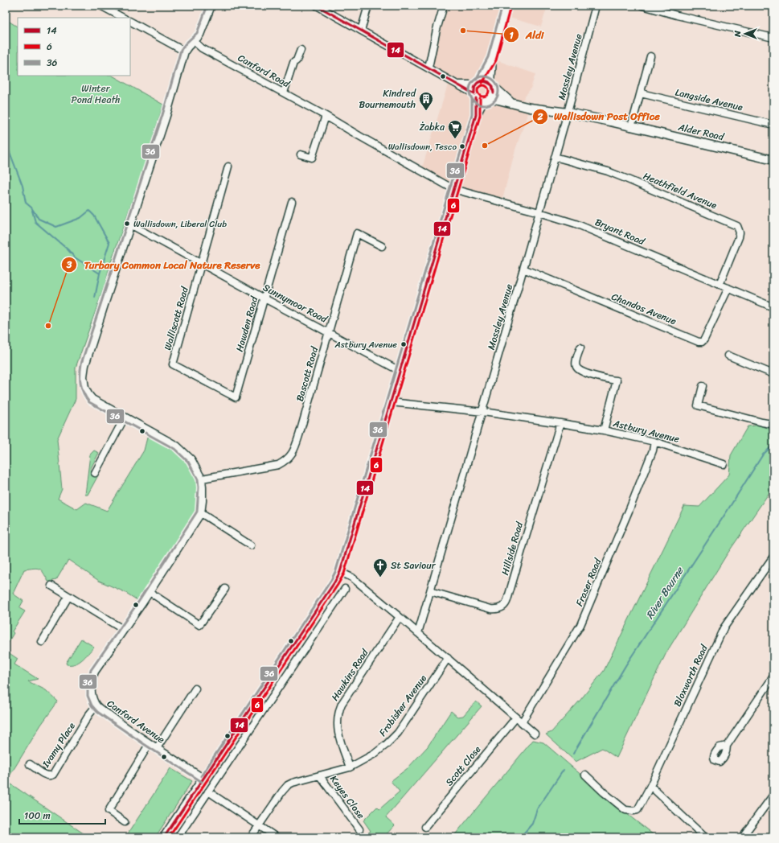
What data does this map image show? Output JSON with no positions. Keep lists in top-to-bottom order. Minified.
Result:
{"streets":{"main road":["Alder Road"],"street":["Mossley Avenue","Canford Road","Langside Avenue","Heathfield Avenue","Bryant Road","Sunnymoor Road","Chandos Avenue","Walliscott Road","Hawden Road","Bascott Road","Astbury Avenue","Hillside Road","Fraser Road","Hawkins Road","Bloxworth Road","Frobisher Avenue","Canford Avenue","Ivamy Place","Scott Close","Keyes Close"]},"crossings":[["Mossley Avenue","Alder Road"],["Mossley Avenue","Heathfield Avenue"],["Mossley Avenue","Bryant Road"],["Mossley Avenue","Chandos Avenue"],["Mossley Avenue","Astbury Avenue"],["Mossley Avenue","Hillside Road"],["Canford Road","Bryant Road"],["Canford Road","Canford Avenue"],["Heathfield Avenue","Bryant Road"],["Bryant Road","Chandos Avenue"],["Sunnymoor Road","Walliscott Road"],["Sunnymoor Road","Hawden Road"],["Sunnymoor Road","Bascott Road"],["Sunnymoor Road","Canford Avenue"],["Walliscott Road","Hawden Road"],["Bascott Road","Canford Avenue"],["Astbury Avenue","Hillside Road"],["Astbury Avenue","Fraser Road"],["Hawkins Road","Frobisher Avenue"],["Frobisher Avenue","Keyes Close"],["Canford Avenue","Ivamy Place"]],"water":["River Bourne"],"parks":["Winter Pond Heath"],"places":{"other":["Aldi","Wallisdown Post Office","Wallisdown, Tesco","Wallisdown, Liberal Club","Turbary Common Local Nature Reserve","Astbury Avenue"],"building":["Kindred Bournemouth"],"supermarket":["Żabka"],"church":["St Saviour"]},"lines":["transit line 14","transit line 36","transit line 6"],"legend":["14","6","36"],"scale_bar":"100 m","north":"left"}
